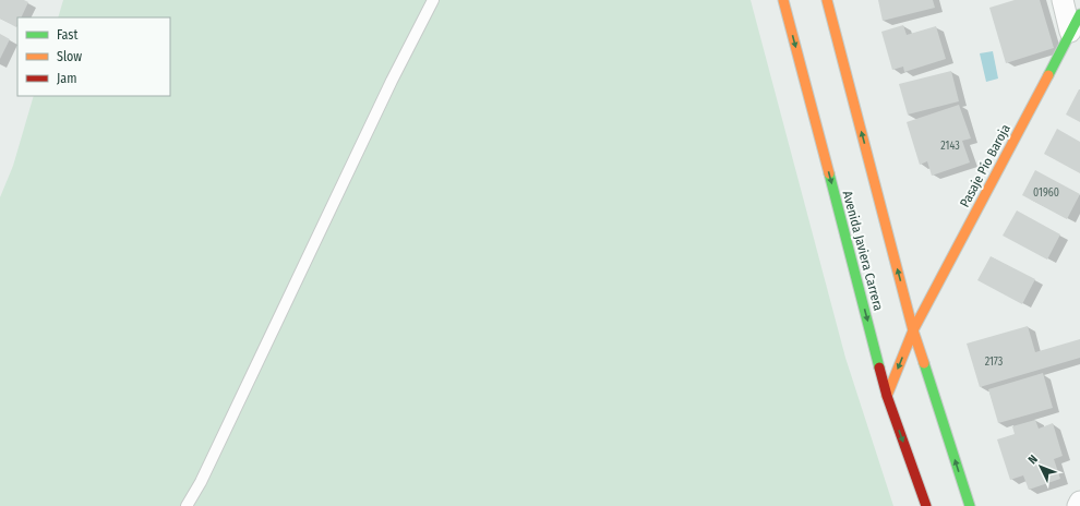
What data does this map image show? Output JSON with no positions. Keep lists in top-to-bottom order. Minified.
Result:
{"streets":{"main road":["Pasaje Pío Baroja","Avenida Javiera Carrera"]},"crossings":[["Pasaje Pío Baroja","Avenida Javiera Carrera"]],"house_numbers":["2143","01960","2173"],"legend":["Fast","Slow","Jam"],"north":"top left"}
